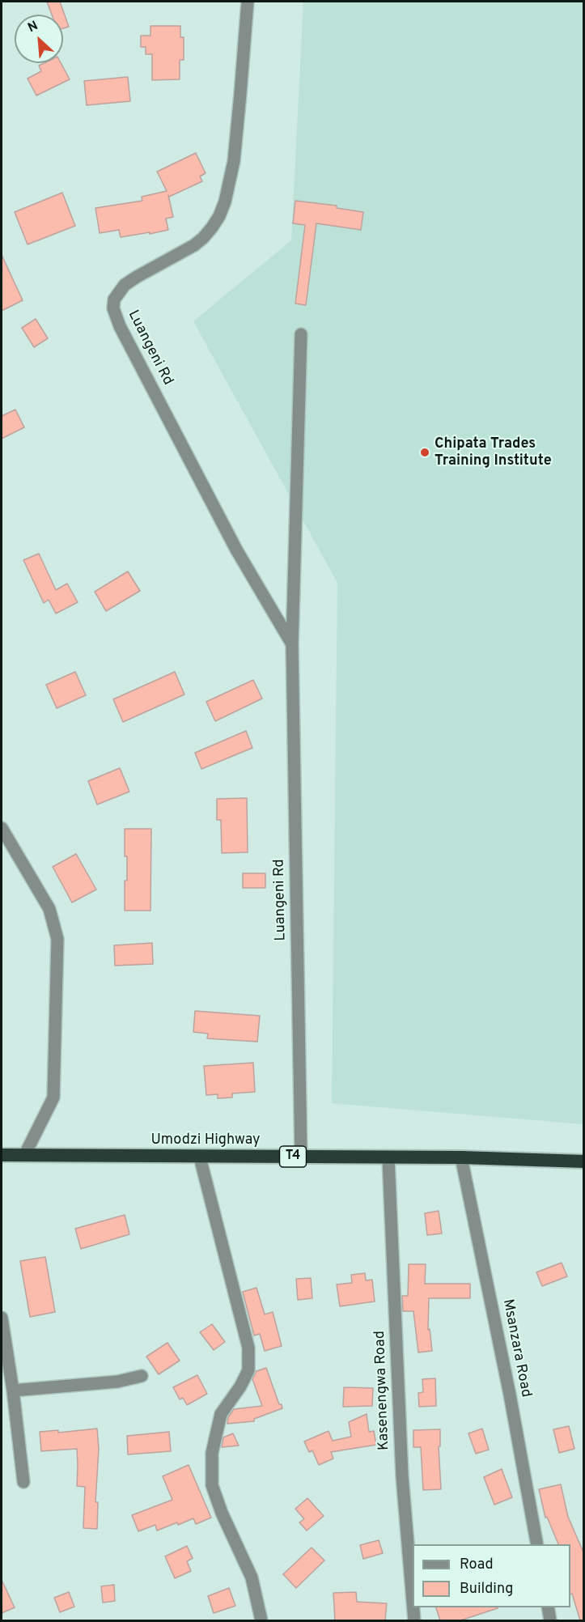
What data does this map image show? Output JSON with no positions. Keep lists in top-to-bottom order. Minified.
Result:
{"streets":{"highway":["Umodzi Highway","T4"],"street":["Luangeni Rd","Msanzara Road","Kasenengwa Road"]},"crossings":[["Luangeni Rd","Umodzi Highway"],["Umodzi Highway","Msanzara Road"],["Umodzi Highway","Kasenengwa Road"]],"places":["Chipata Trades Training Institute"],"legend":["Road","Building"],"north":"top left"}
